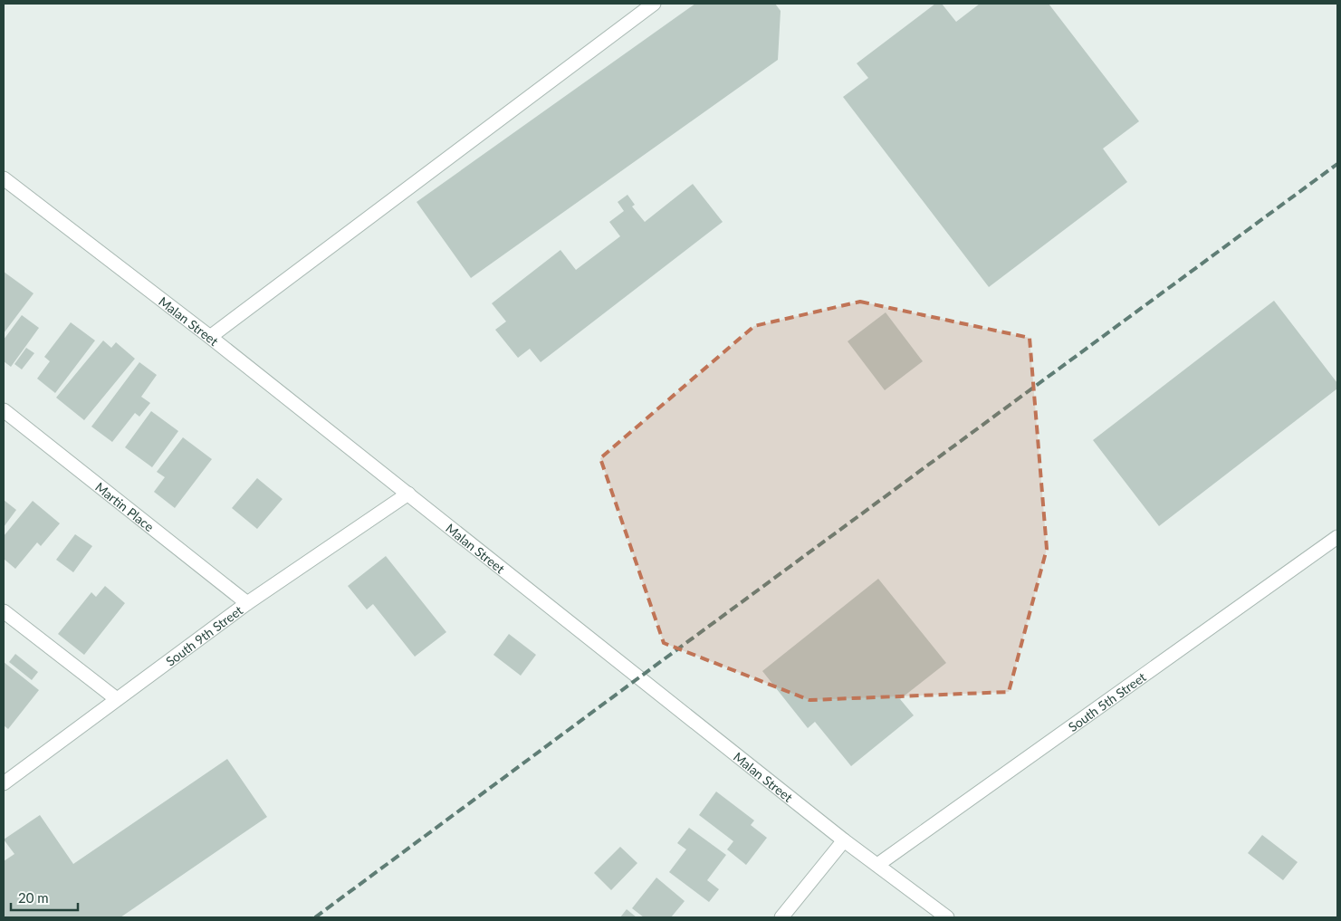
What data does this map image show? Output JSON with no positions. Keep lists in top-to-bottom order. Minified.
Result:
{"streets":{"street":["Malan Street","Martin Place","South 9th Street","South 5th Street"]},"crossings":[["Malan Street","South 9th Street"],["Malan Street","South 5th Street"],["Martin Place","South 9th Street"]],"scale_bar":"20 m"}
